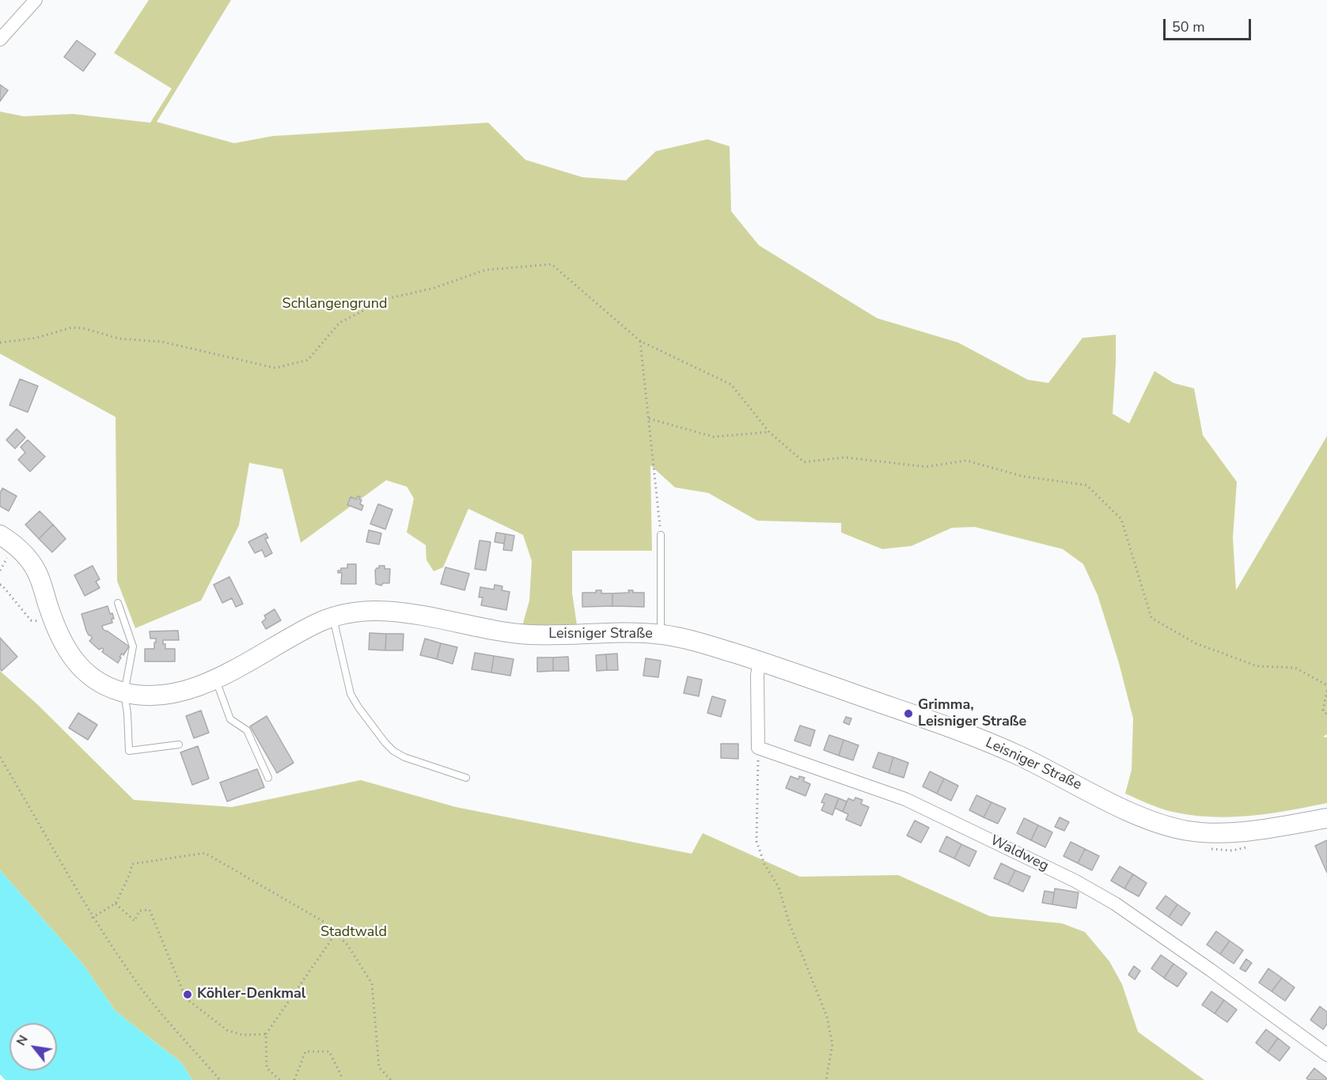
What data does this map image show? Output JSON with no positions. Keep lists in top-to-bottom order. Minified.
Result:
{"streets":{"main road":["Leisniger Straße"],"street":["Waldweg"]},"parks":["Schlangengrund","Stadtwald"],"places":["Grimma, Leisniger Straße","Köhler-Denkmal"],"scale_bar":"50 m","north":"top left"}
